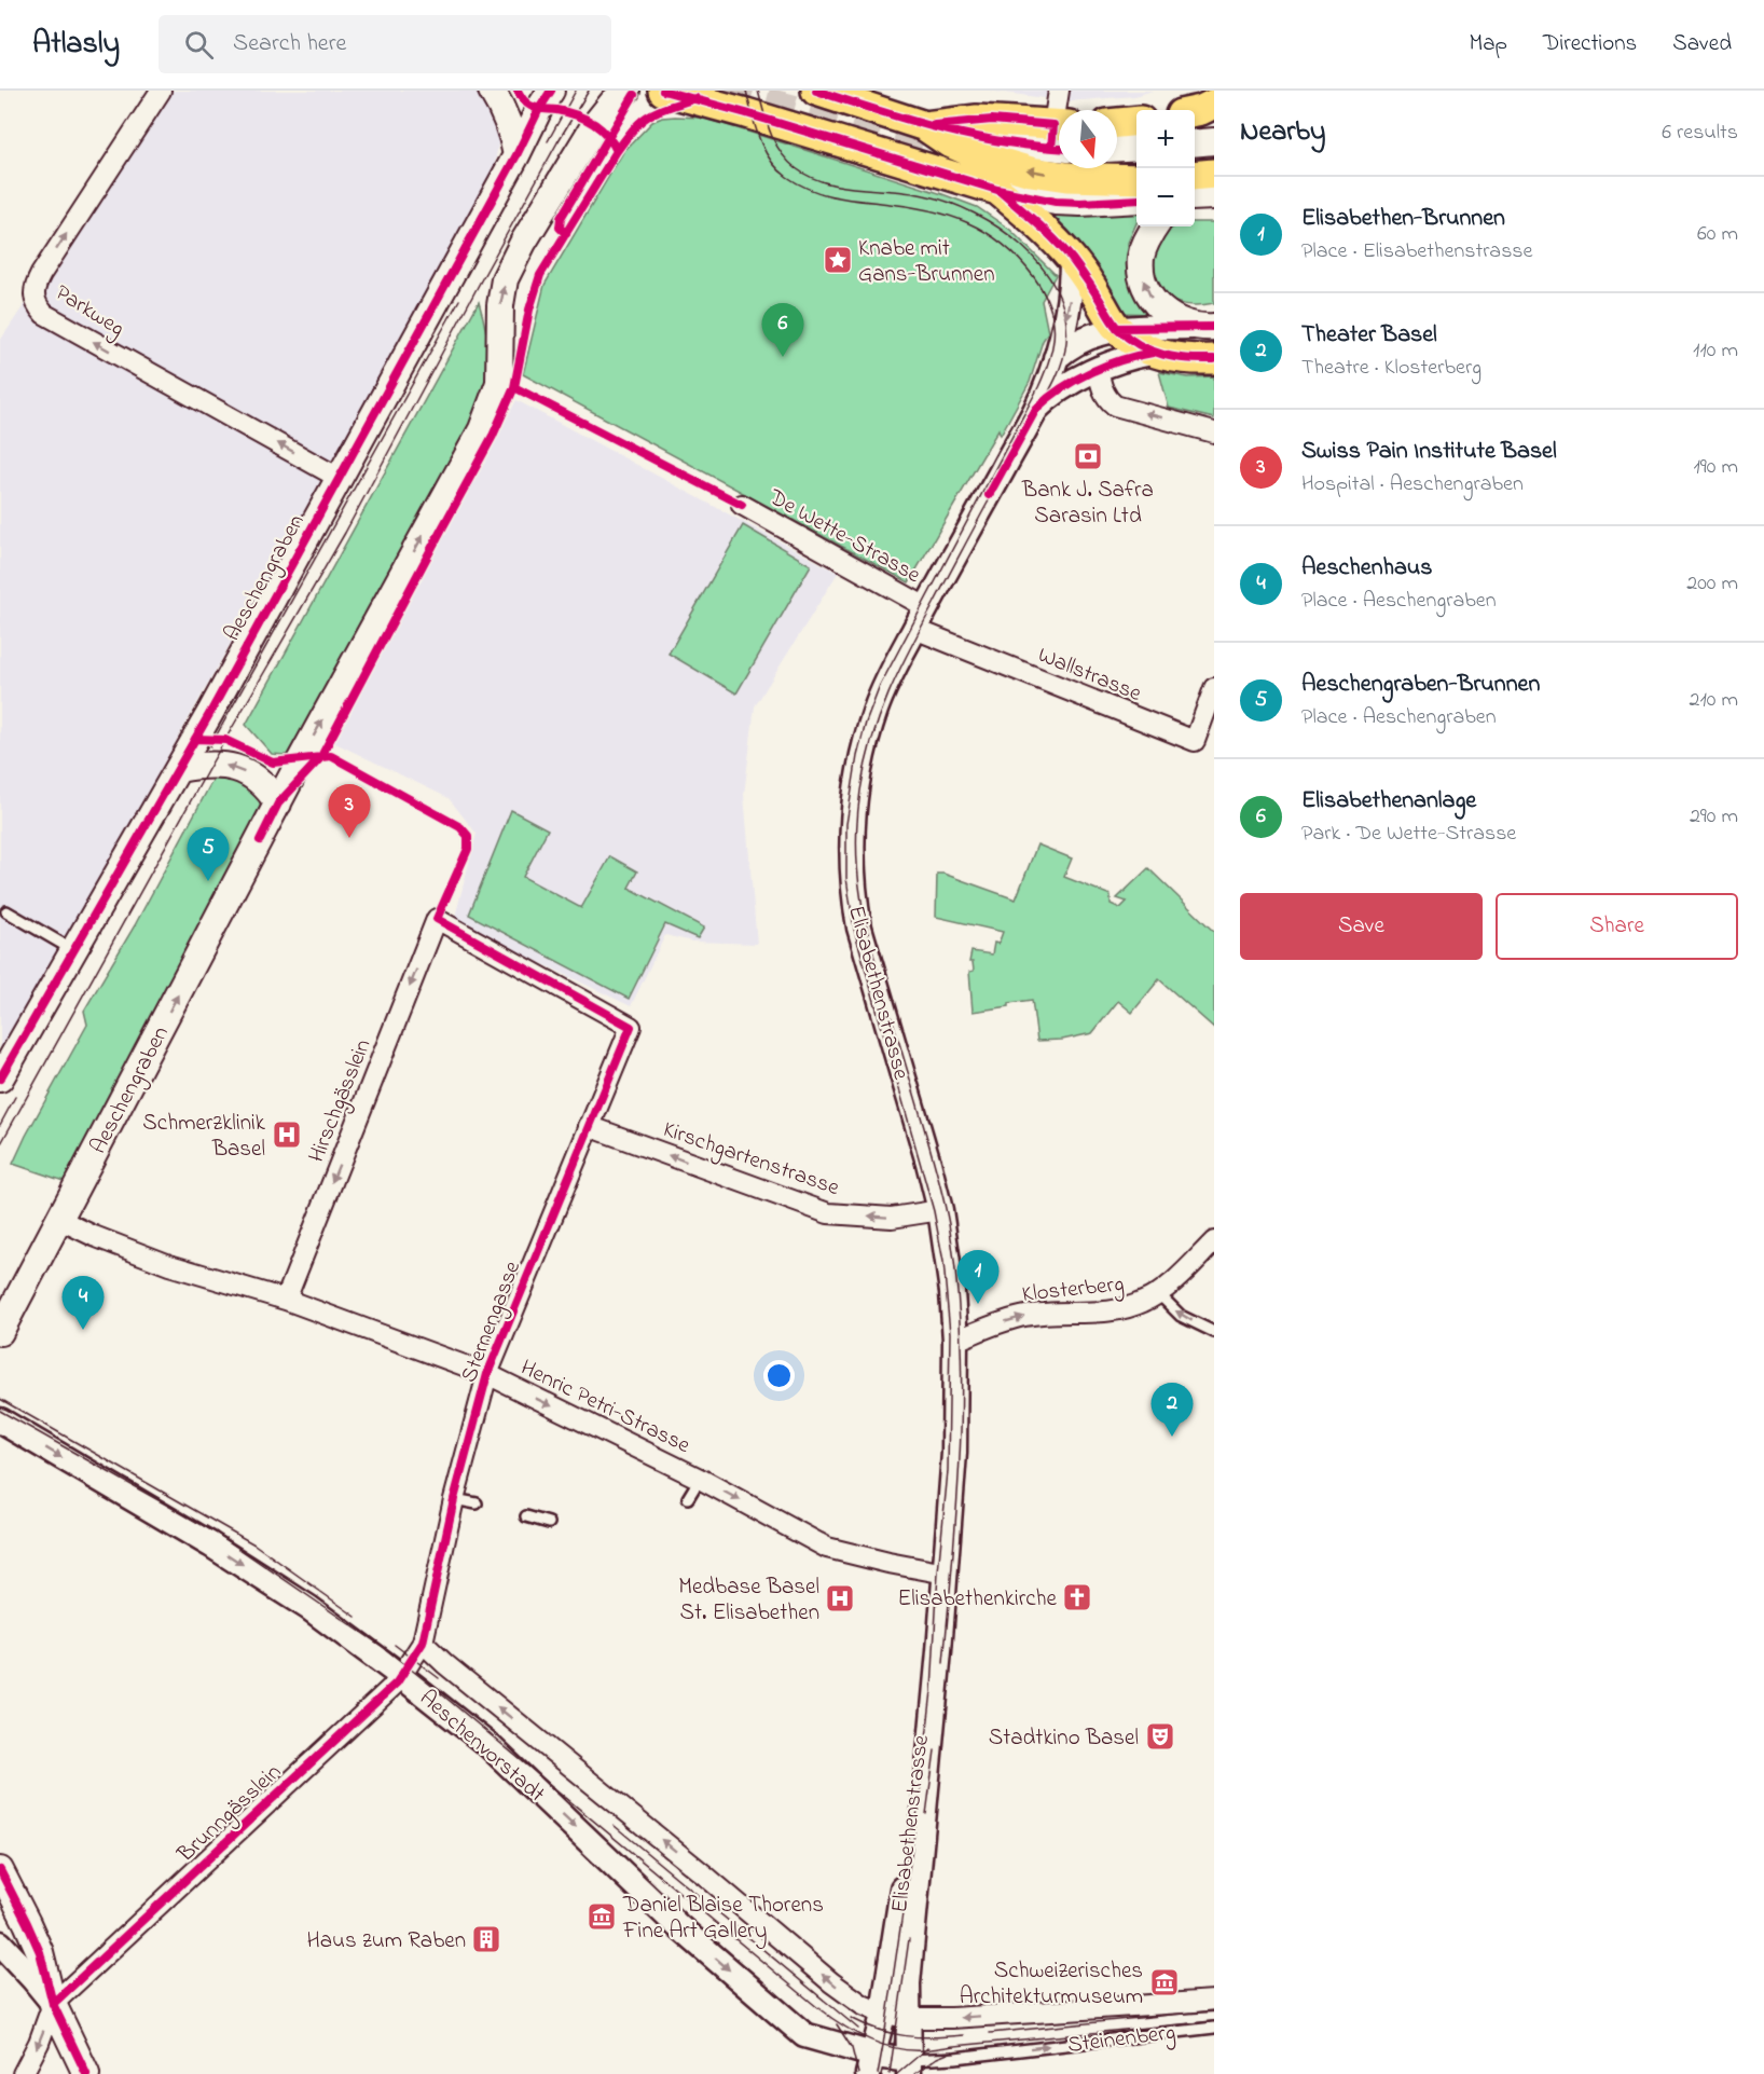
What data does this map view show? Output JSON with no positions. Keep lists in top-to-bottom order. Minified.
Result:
{"streets":{"main road":["Aeschengraben"],"street":["Parkweg","De Wette-Strasse","Wallstrasse","Elisabethenstrasse","Hirschgässlein","Kirschgartenstrasse","Klosterberg","Sternengasse","Henric Petri-Strasse","Aeschenvorstadt","Brunngässlein","Steinenberg"]},"crossings":[["Parkweg","Aeschengraben"],["De Wette-Strasse","Elisabethenstrasse"],["Aeschengraben","Henric Petri-Strasse"],["Wallstrasse","Elisabethenstrasse"],["Elisabethenstrasse","Kirschgartenstrasse"],["Elisabethenstrasse","Klosterberg"],["Elisabethenstrasse","Henric Petri-Strasse"],["Elisabethenstrasse","Aeschenvorstadt"],["Elisabethenstrasse","Steinenberg"],["Hirschgässlein","Sternengasse"],["Hirschgässlein","Henric Petri-Strasse"],["Kirschgartenstrasse","Sternengasse"],["Sternengasse","Henric Petri-Strasse"],["Sternengasse","Aeschenvorstadt"],["Sternengasse","Brunngässlein"],["Aeschenvorstadt","Brunngässlein"],["Aeschenvorstadt","Steinenberg"]],"one_way":["Hirschgässlein","Kirschgartenstrasse","Henric Petri-Strasse"],"places":{"place":["Knabe mit Gans-Brunnen"],"bank":["Bank J. Safra Sarasin Ltd"],"hospital":["Schmerzklinik Basel","Medbase Basel St. Elisabethen"],"church":["Elisabethenkirche"],"theatre":["Stadtkino Basel"],"museum":["Daniel Blaise Thorens Fine Art Gallery","Schweizerisches Architekturmuseum"],"building":["Haus zum Raben"]},"north":"bottom","page":{"header":"Atlasly","search":"Search here","nav":["Map","Directions","Saved"],"heading":["Nearby","6 results"],"map_buttons":["+","−"],"list":[{"mark":"1","name":"Elisabethen-Brunnen","note":"Place · Elisabethenstrasse","value":"60 m"},{"mark":"2","name":"Theater Basel","note":"Theatre · Klosterberg","value":"110 m"},{"mark":"3","name":"Swiss Pain Institute Basel","note":"Hospital · Aeschengraben","value":"190 m"},{"mark":"4","name":"Aeschenhaus","note":"Place · Aeschengraben","value":"200 m"},{"mark":"5","name":"Aeschengraben-Brunnen","note":"Place · Aeschengraben","value":"210 m"},{"mark":"6","name":"Elisabethenanlage","note":"Park · De Wette-Strasse","value":"290 m"}],"pins":["6","3","5","1","4","2"],"buttons":["Save","Share"]}}
